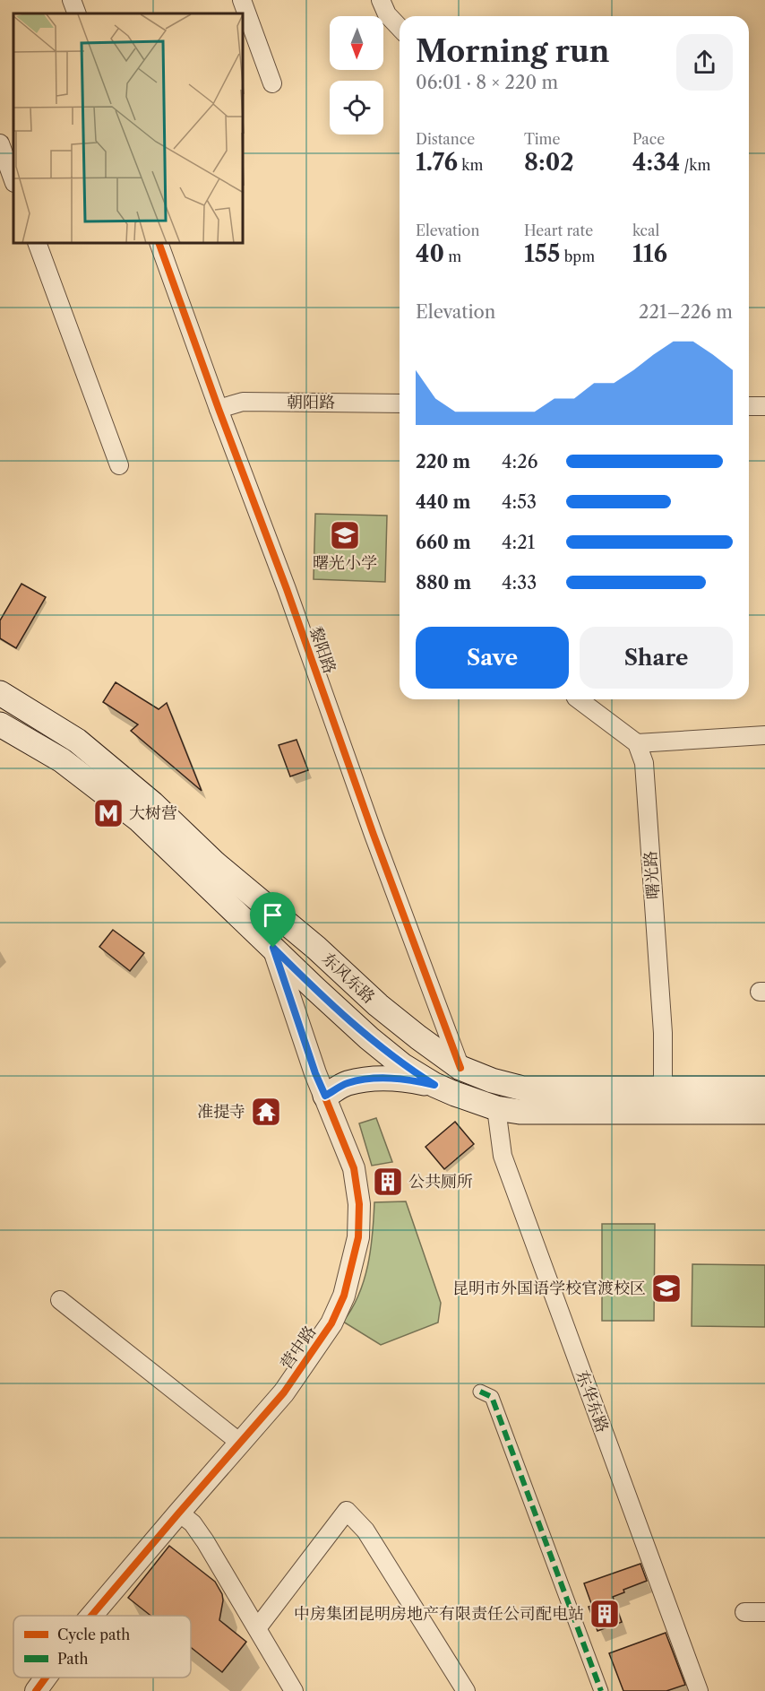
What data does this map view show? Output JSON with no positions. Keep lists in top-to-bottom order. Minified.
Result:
{"streets":{"main road":["东风东路"],"street":["朝阳路","黎阳路","曙光路","营中路","东华东路"]},"crossings":[["朝阳路","黎阳路"],["黎阳路","东风东路"],["曙光路","东风东路"],["东风东路","营中路"],["东风东路","东华东路"]],"places":{"school or university":["曙光小学","昆明市外国语学校官渡校区"],"metro station":["大树营"],"temple":["准提寺"],"building":["公共厕所","中房集团昆明房地产有限责任公司配电站"]},"legend":["Cycle path","Path"],"north":"bottom","page":{"heading":["Morning run","06:01 · 8 × 220 m"],"stats":[["Distance","1.76 km"],["Time","8:02"],["Pace","4:34 /km"],["Elevation","40 m"],["Heart rate","155 bpm"],["kcal","116"]],"chart":["Elevation","221–226 m"],"list":[{"name":"220 m","note":"4:26"},{"name":"440 m","note":"4:53"},{"name":"660 m","note":"4:21"},{"name":"880 m","note":"4:33"}],"buttons":["Save","Share"]}}
